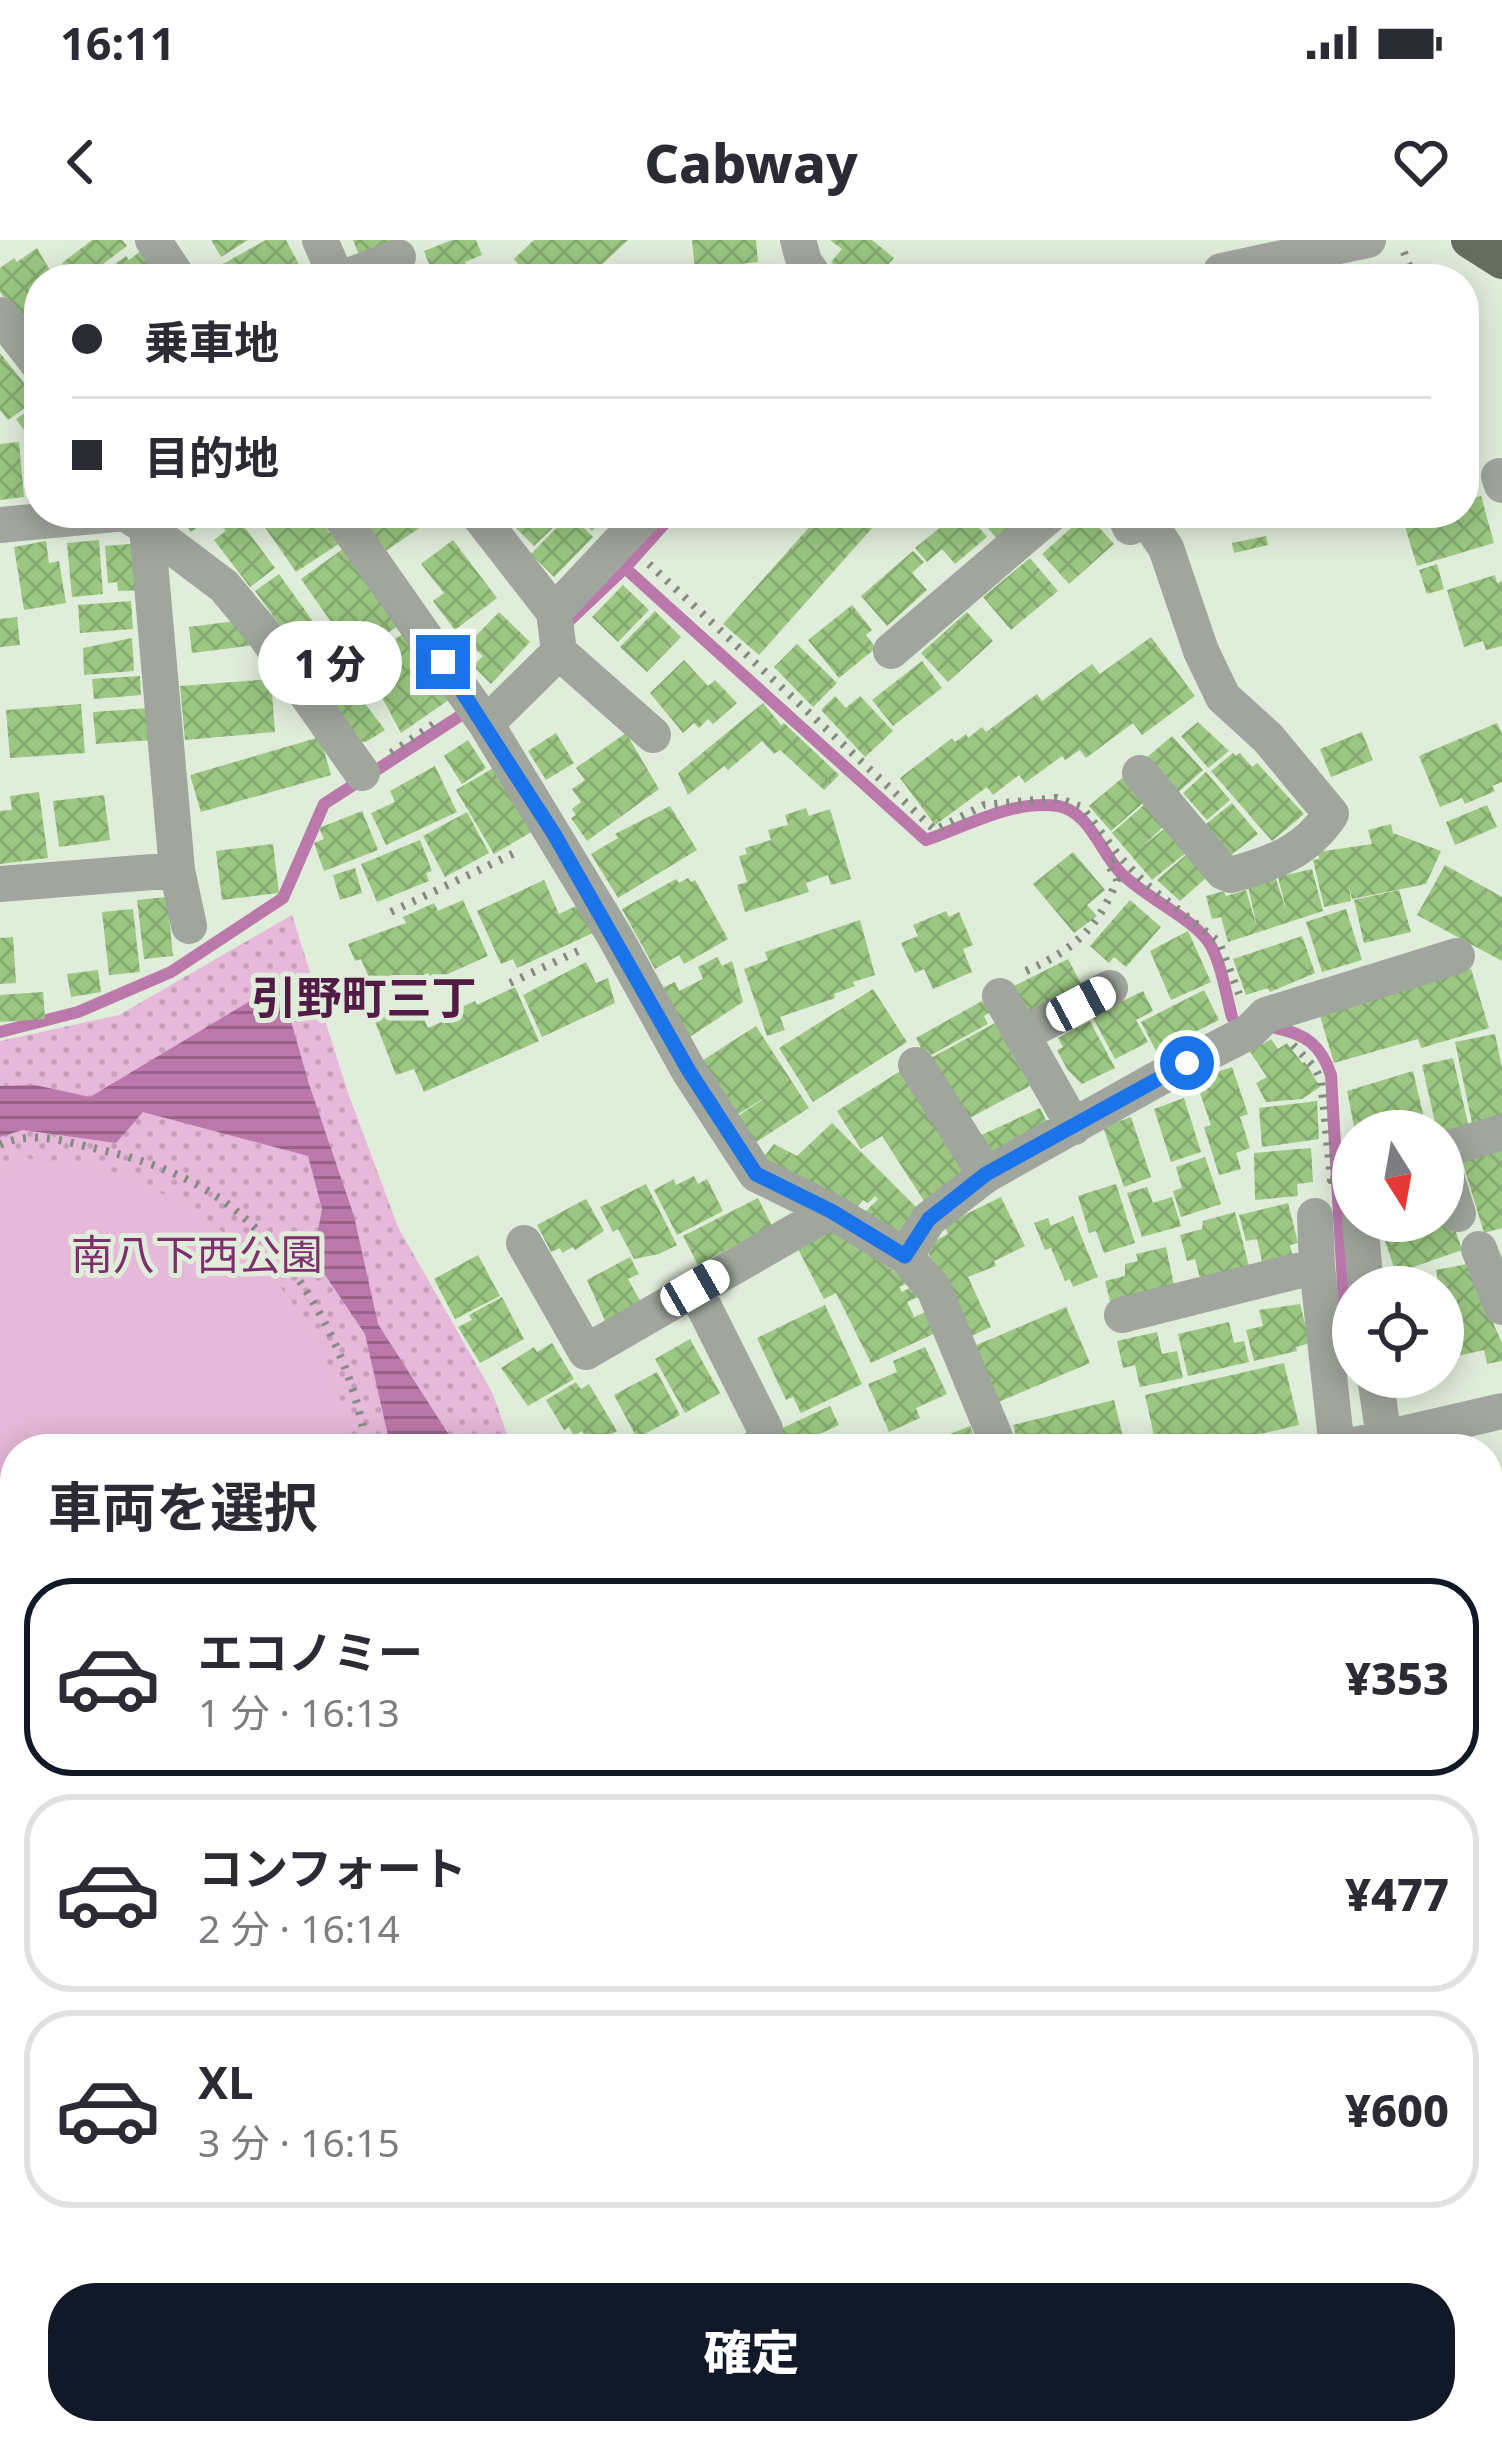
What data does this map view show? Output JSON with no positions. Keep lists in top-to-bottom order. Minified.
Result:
{"districts":["引野町三丁"],"parks":["南八下西公園"],"north":"bottom","page":{"status":"16:11","header":"Cabway","banner":["乗車地","目的地"],"bubble":"1 分","heading":"車両を選択","list":[{"name":"エコノミー","note":"1 分 · 16:13","value":"¥353"},{"name":"コンフォート","note":"2 分 · 16:14","value":"¥477"},{"name":"XL","note":"3 分 · 16:15","value":"¥600"}],"buttons":"確定"}}
